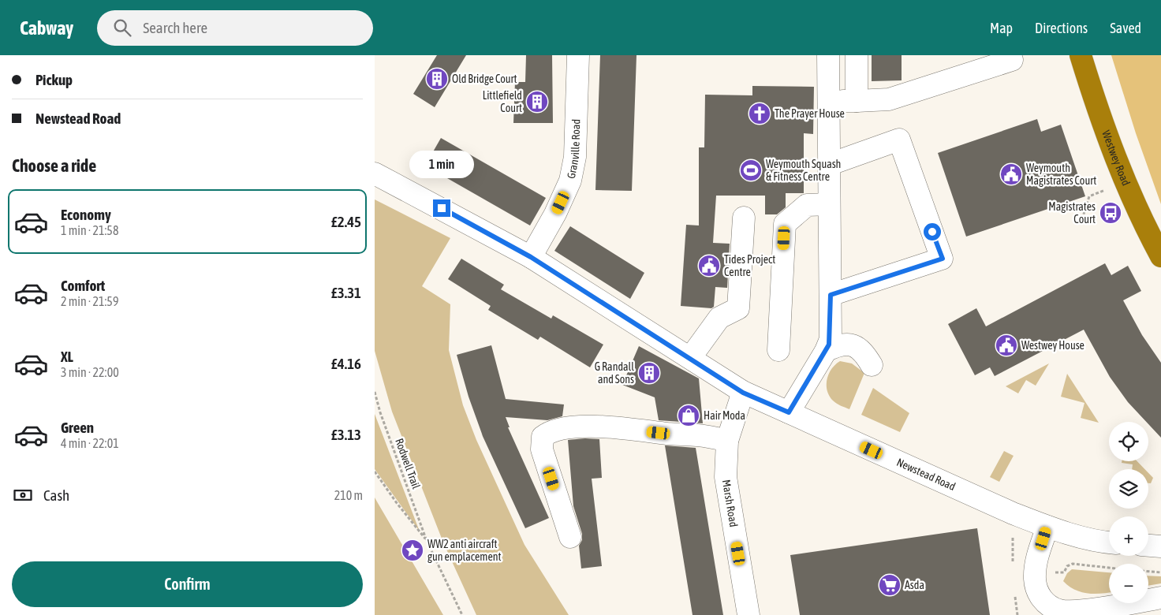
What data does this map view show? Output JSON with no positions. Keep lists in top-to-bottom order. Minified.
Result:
{"streets":{"highway":["Westwey Road"],"street":["Granville Road","Newstead Road","Marsh Road"],"path":["Rodwell Trail"]},"crossings":[["Granville Road","Newstead Road"],["Newstead Road","Marsh Road"]],"places":{"building":["Old Bridge Court","Littlefield Court","G Randall and Sons"],"church":["The Prayer House"],"sports":["Weymouth Squash & Fitness Centre"],"public building":["Weymouth Magistrates Court","Tides Project Centre","Westwey House"],"bus stop":["Magistrates Court"],"shop":["Hair Moda"],"place":["WW2 anti aircraft gun emplacement"],"supermarket":["Asda"]},"page":{"header":"Cabway","search":"Search here","nav":["Map","Directions","Saved"],"banner":["Pickup","Newstead Road"],"heading":"Choose a ride","bubble":"1 min","list":[{"name":"Economy","note":"1 min · 21:58","value":"£2.45"},{"name":"Comfort","note":"2 min · 21:59","value":"£3.31"},{"name":"XL","note":"3 min · 22:00","value":"£4.16"},{"name":"Green","note":"4 min · 22:01","value":"£3.13"}],"map_buttons":["+","−"],"pay":["Cash","210 m"],"buttons":"Confirm"}}
